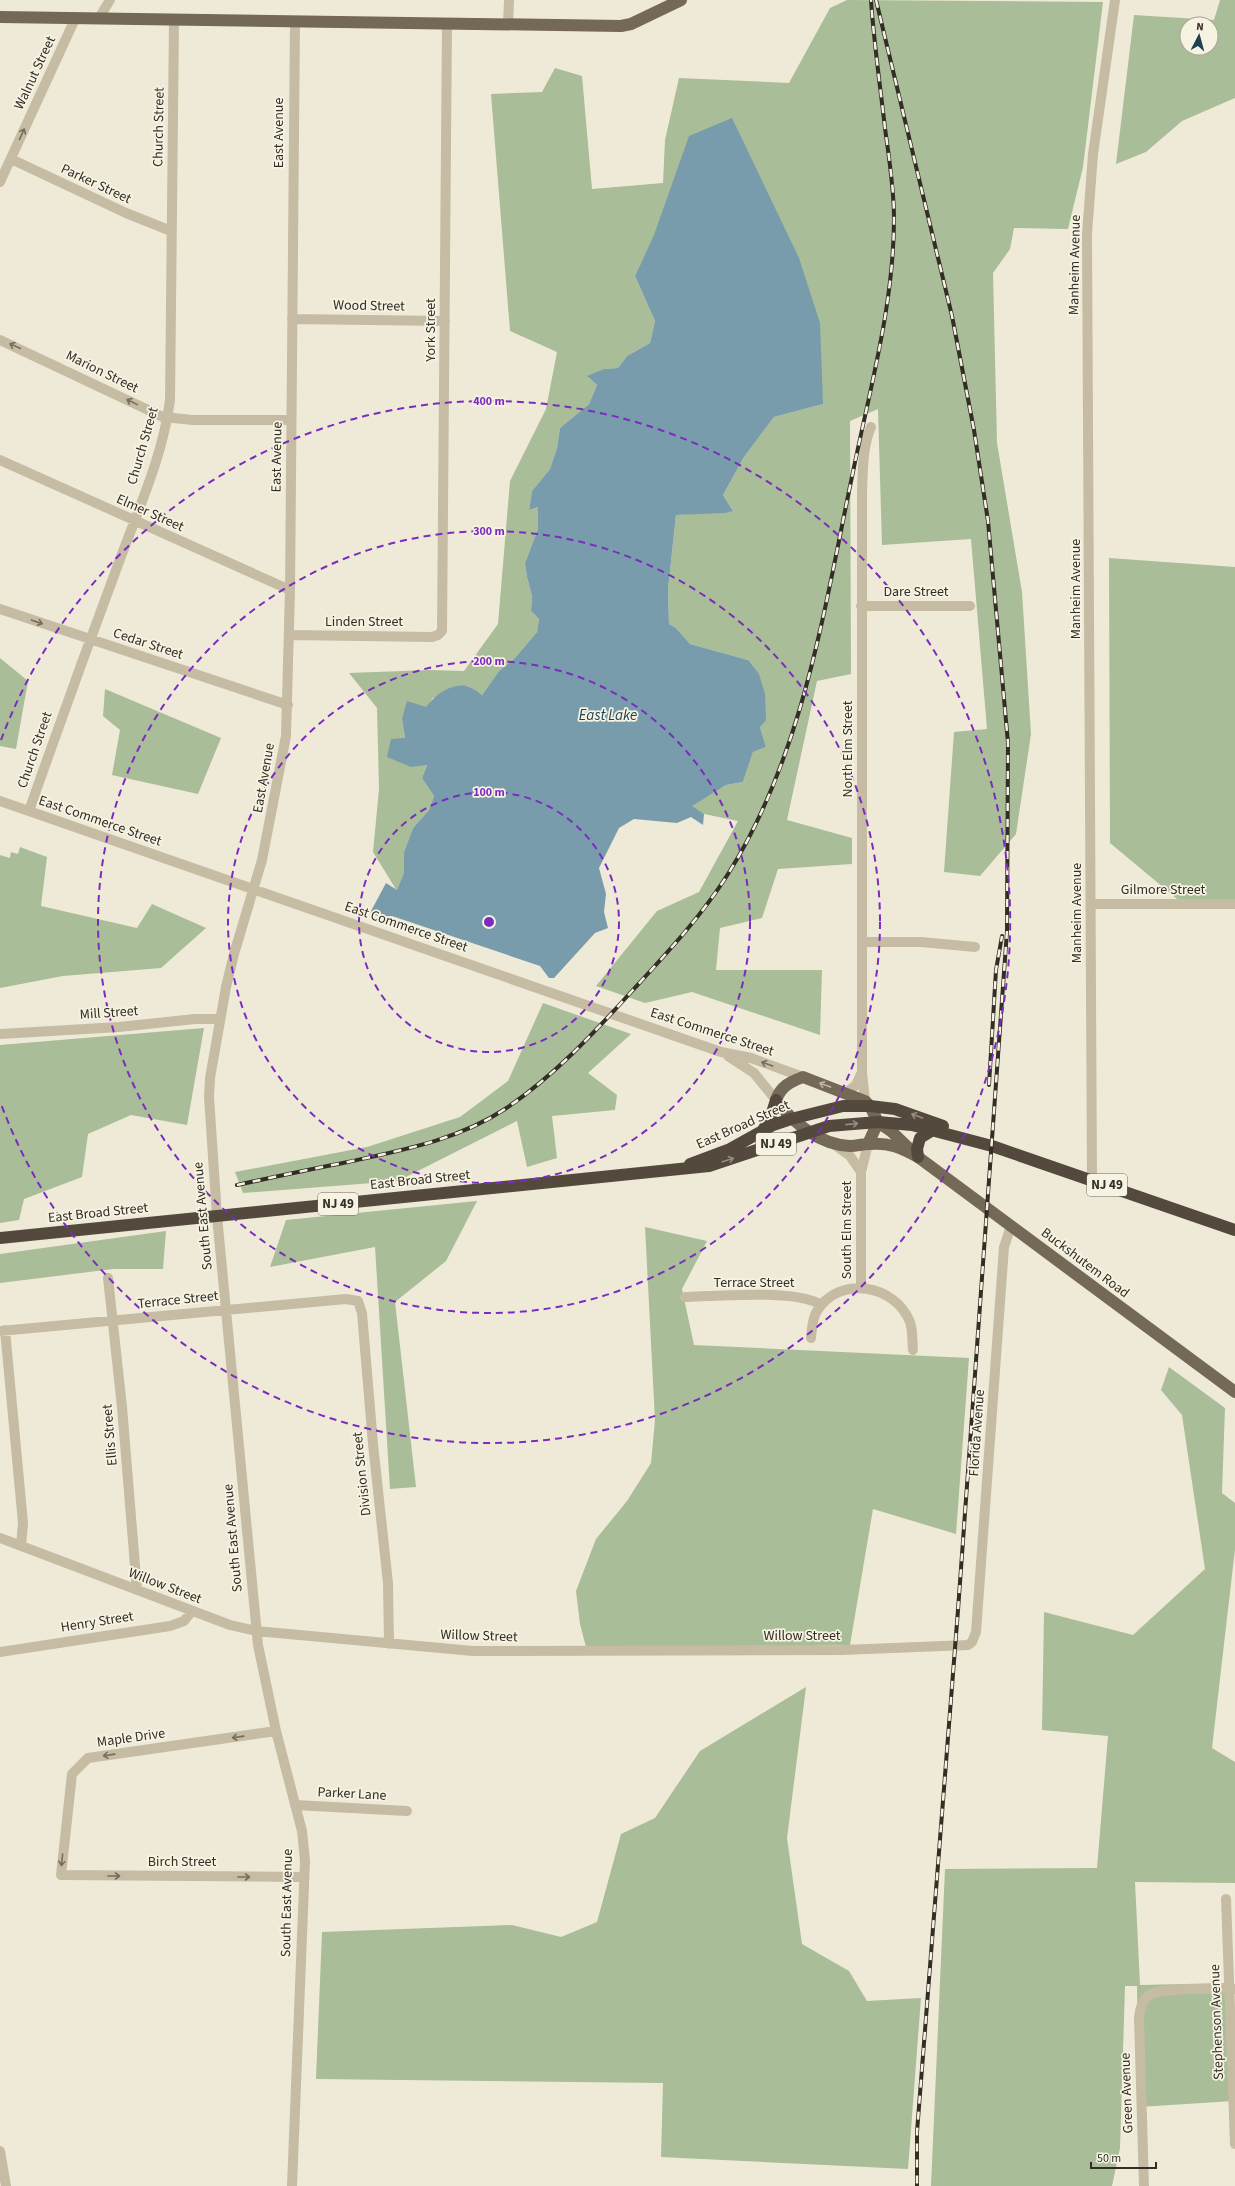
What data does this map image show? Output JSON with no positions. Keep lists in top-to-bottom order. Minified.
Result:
{"streets":{"highway":["East Broad Street","NJ 49"],"main road":["Buckshutem Road"],"street":["Walnut Street","Church Street","East Avenue","Parker Street","Manheim Avenue","Wood Street","York Street","Marion Street","Elmer Street","Dare Street","Linden Street","Cedar Street","North Elm Street","East Commerce Street","Gilmore Street","Mill Street","South East Avenue","South Elm Street","Terrace Street","Florida Avenue","Ellis Street","Division Street","Willow Street","Henry Street","Maple Drive","Parker Lane","Birch Street","Stephenson Avenue","Green Avenue"]},"crossings":[["Walnut Street","Parker Street"],["Church Street","Parker Street"],["Church Street","Marion Street"],["Church Street","Elmer Street"],["Church Street","Cedar Street"],["Church Street","East Commerce Street"],["East Avenue","Wood Street"],["East Avenue","Marion Street"],["East Avenue","Elmer Street"],["East Avenue","Linden Street"],["East Avenue","Cedar Street"],["East Avenue","East Commerce Street"],["East Avenue","South East Avenue"],["Manheim Avenue","Gilmore Street"],["Manheim Avenue","NJ 49"],["Wood Street","York Street"],["York Street","Linden Street"],["Dare Street","North Elm Street"],["North Elm Street","East Broad Street"],["North Elm Street","NJ 49"],["East Commerce Street","South East Avenue"],["Mill Street","South East Avenue"],["East Broad Street","NJ 49"],["East Broad Street","South East Avenue"],["South East Avenue","Terrace Street"],["South East Avenue","Willow Street"],["South East Avenue","Maple Drive"],["South East Avenue","Parker Lane"],["South East Avenue","Birch Street"],["South Elm Street","Terrace Street"],["Buckshutem Road","Florida Avenue"],["Terrace Street","Ellis Street"],["Terrace Street","Division Street"],["Florida Avenue","Willow Street"],["Ellis Street","Willow Street"],["Division Street","Willow Street"],["Willow Street","Henry Street"],["Maple Drive","Birch Street"],["Stephenson Avenue","Green Avenue"]],"one_way":["Walnut Street","Marion Street","Maple Drive","Birch Street"],"water":["East Lake"],"scale_bar":"50 m","north":"top","rings":["400 m","300 m","200 m","100 m"]}
